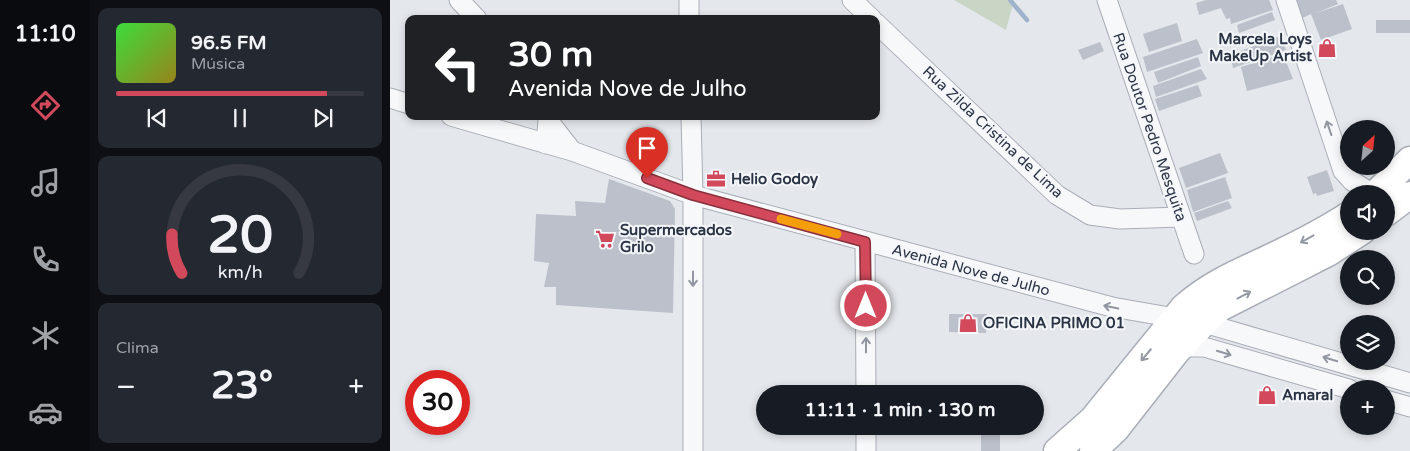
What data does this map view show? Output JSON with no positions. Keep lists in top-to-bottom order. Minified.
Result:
{"streets":{"street":["Rua Doutor Pedro Mesquita","Rua Zilda Cristina de Lima","Avenida Nove de Julho"]},"crossings":[["Rua Doutor Pedro Mesquita","Rua Zilda Cristina de Lima"]],"one_way":["Avenida Nove de Julho"],"places":{"shop":["Marcela Loys MakeUp Artist","OFICINA PRIMO 01","Amaral"],"office":["Helio Godoy"],"supermarket":["Supermercados Grilo"]},"north":"top right","page":{"tabs":"11:10","turn":["30 m","Avenida Nove de Julho"],"song":["96.5 FM","Música"],"map_buttons":"+","tile":"Clima","heat":["−","23°","+"],"limit":"30","trip":"11:11 · 1 min · 130 m","gauge":["20","km/h"]}}
